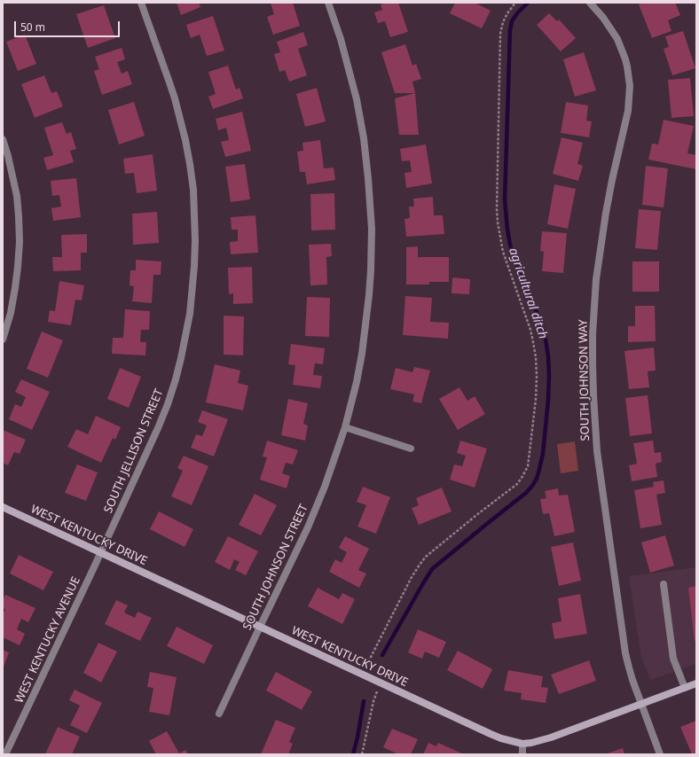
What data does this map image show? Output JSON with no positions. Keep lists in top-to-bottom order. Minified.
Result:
{"streets":{"street":["SOUTH JOHNSON WAY","SOUTH JELLISON STREET","WEST KENTUCKY DRIVE","SOUTH JOHNSON STREET","WEST KENTUCKY AVENUE"]},"crossings":[["SOUTH JOHNSON WAY","WEST KENTUCKY DRIVE"],["SOUTH JELLISON STREET","WEST KENTUCKY DRIVE"],["SOUTH JELLISON STREET","WEST KENTUCKY AVENUE"],["WEST KENTUCKY DRIVE","SOUTH JOHNSON STREET"],["WEST KENTUCKY DRIVE","WEST KENTUCKY AVENUE"]],"water":["agricultural ditch"],"scale_bar":"50 m"}
